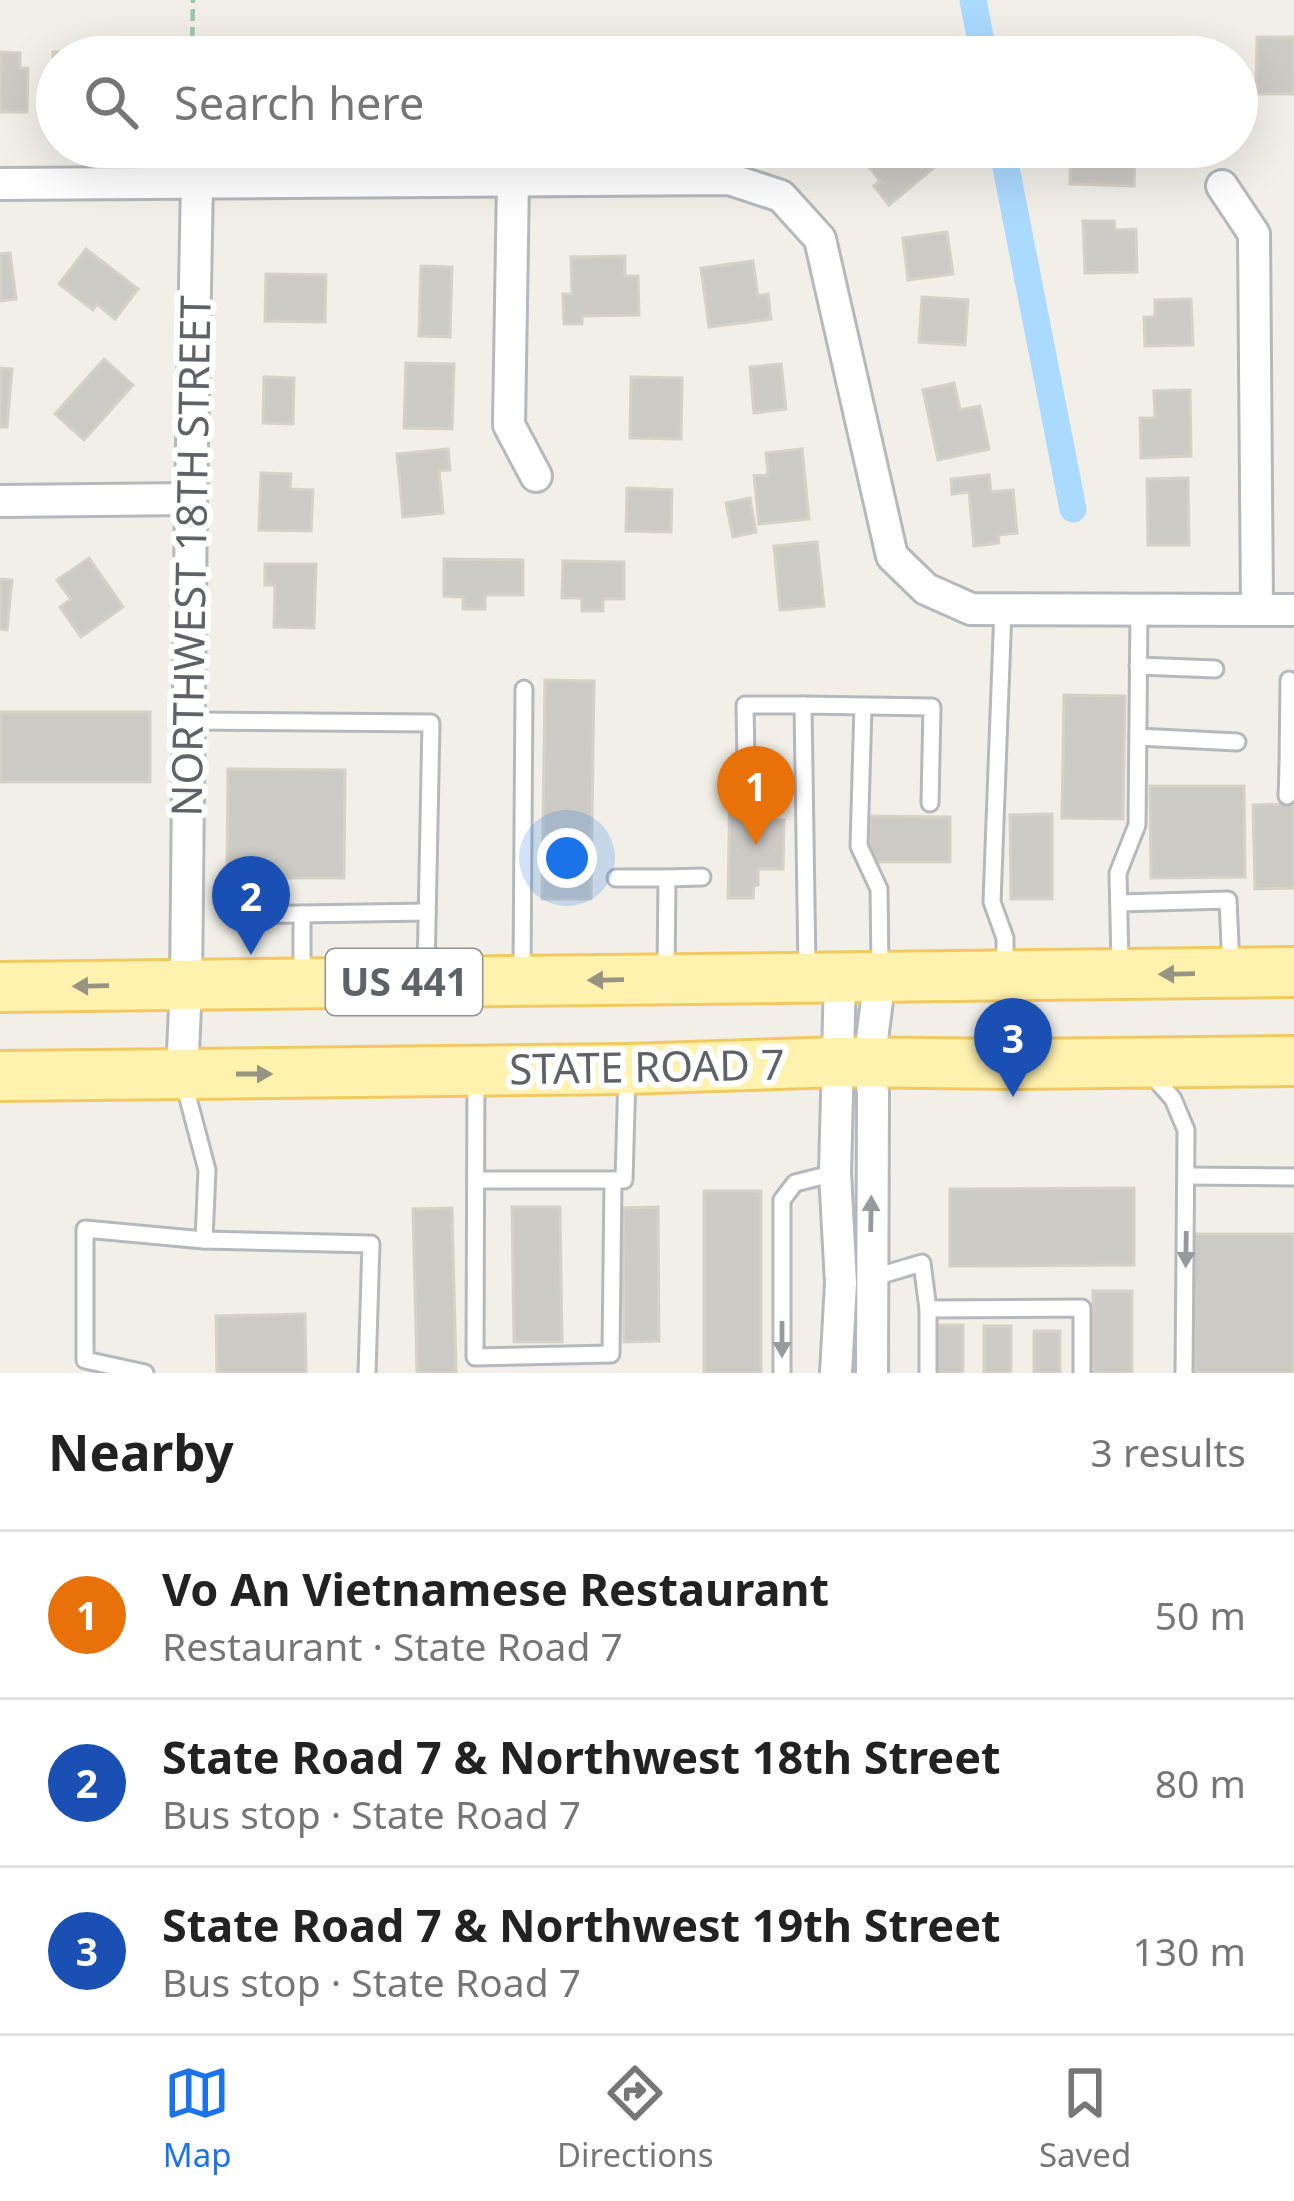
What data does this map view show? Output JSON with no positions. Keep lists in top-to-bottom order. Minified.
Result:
{"streets":{"main road":["US 441","STATE ROAD 7"],"street":["NORTHWEST 18TH STREET"]},"crossings":[["NORTHWEST 18TH STREET","STATE ROAD 7"]],"page":{"search":"Search here","pins":["1","2","3"],"heading":["Nearby","3 results"],"list":[{"mark":"1","name":"Vo An Vietnamese Restaurant","note":"Restaurant · State Road 7","value":"50 m"},{"mark":"2","name":"State Road 7 & Northwest 18th Street","note":"Bus stop · State Road 7","value":"80 m"},{"mark":"3","name":"State Road 7 & Northwest 19th Street","note":"Bus stop · State Road 7","value":"130 m"}],"nav":["Map","Directions","Saved"]}}
